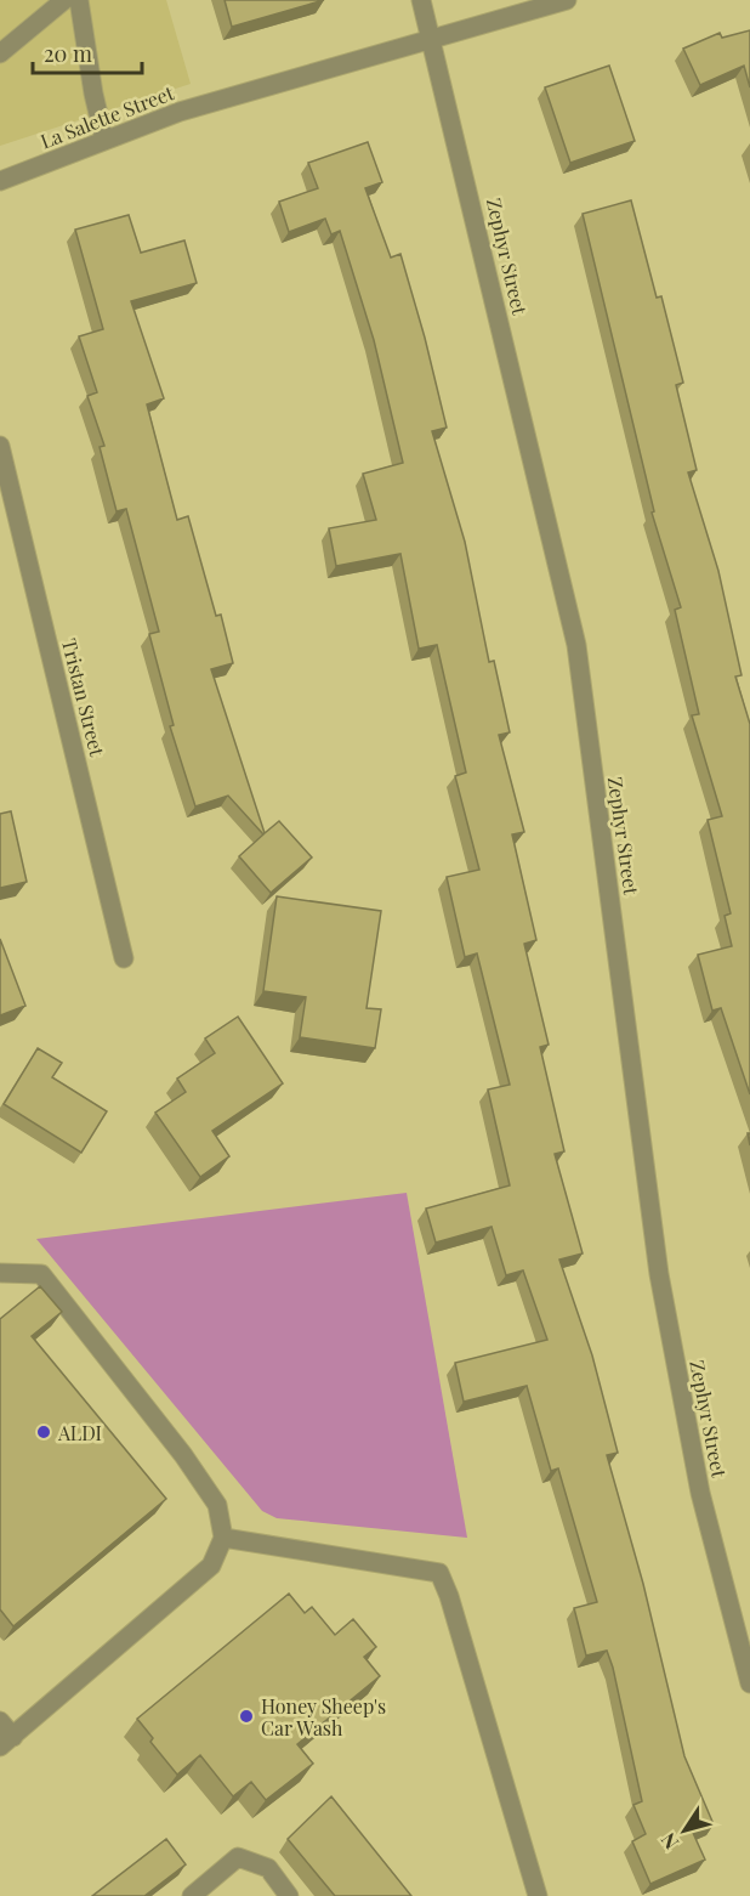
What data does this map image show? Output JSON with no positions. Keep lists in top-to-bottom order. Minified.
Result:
{"streets":{"street":["La Salette Street","Zephyr Street","Tristan Street"]},"crossings":[["La Salette Street","Zephyr Street"]],"places":["ALDI","Honey Sheep's Car Wash"],"scale_bar":"20 m","north":"bottom left"}
